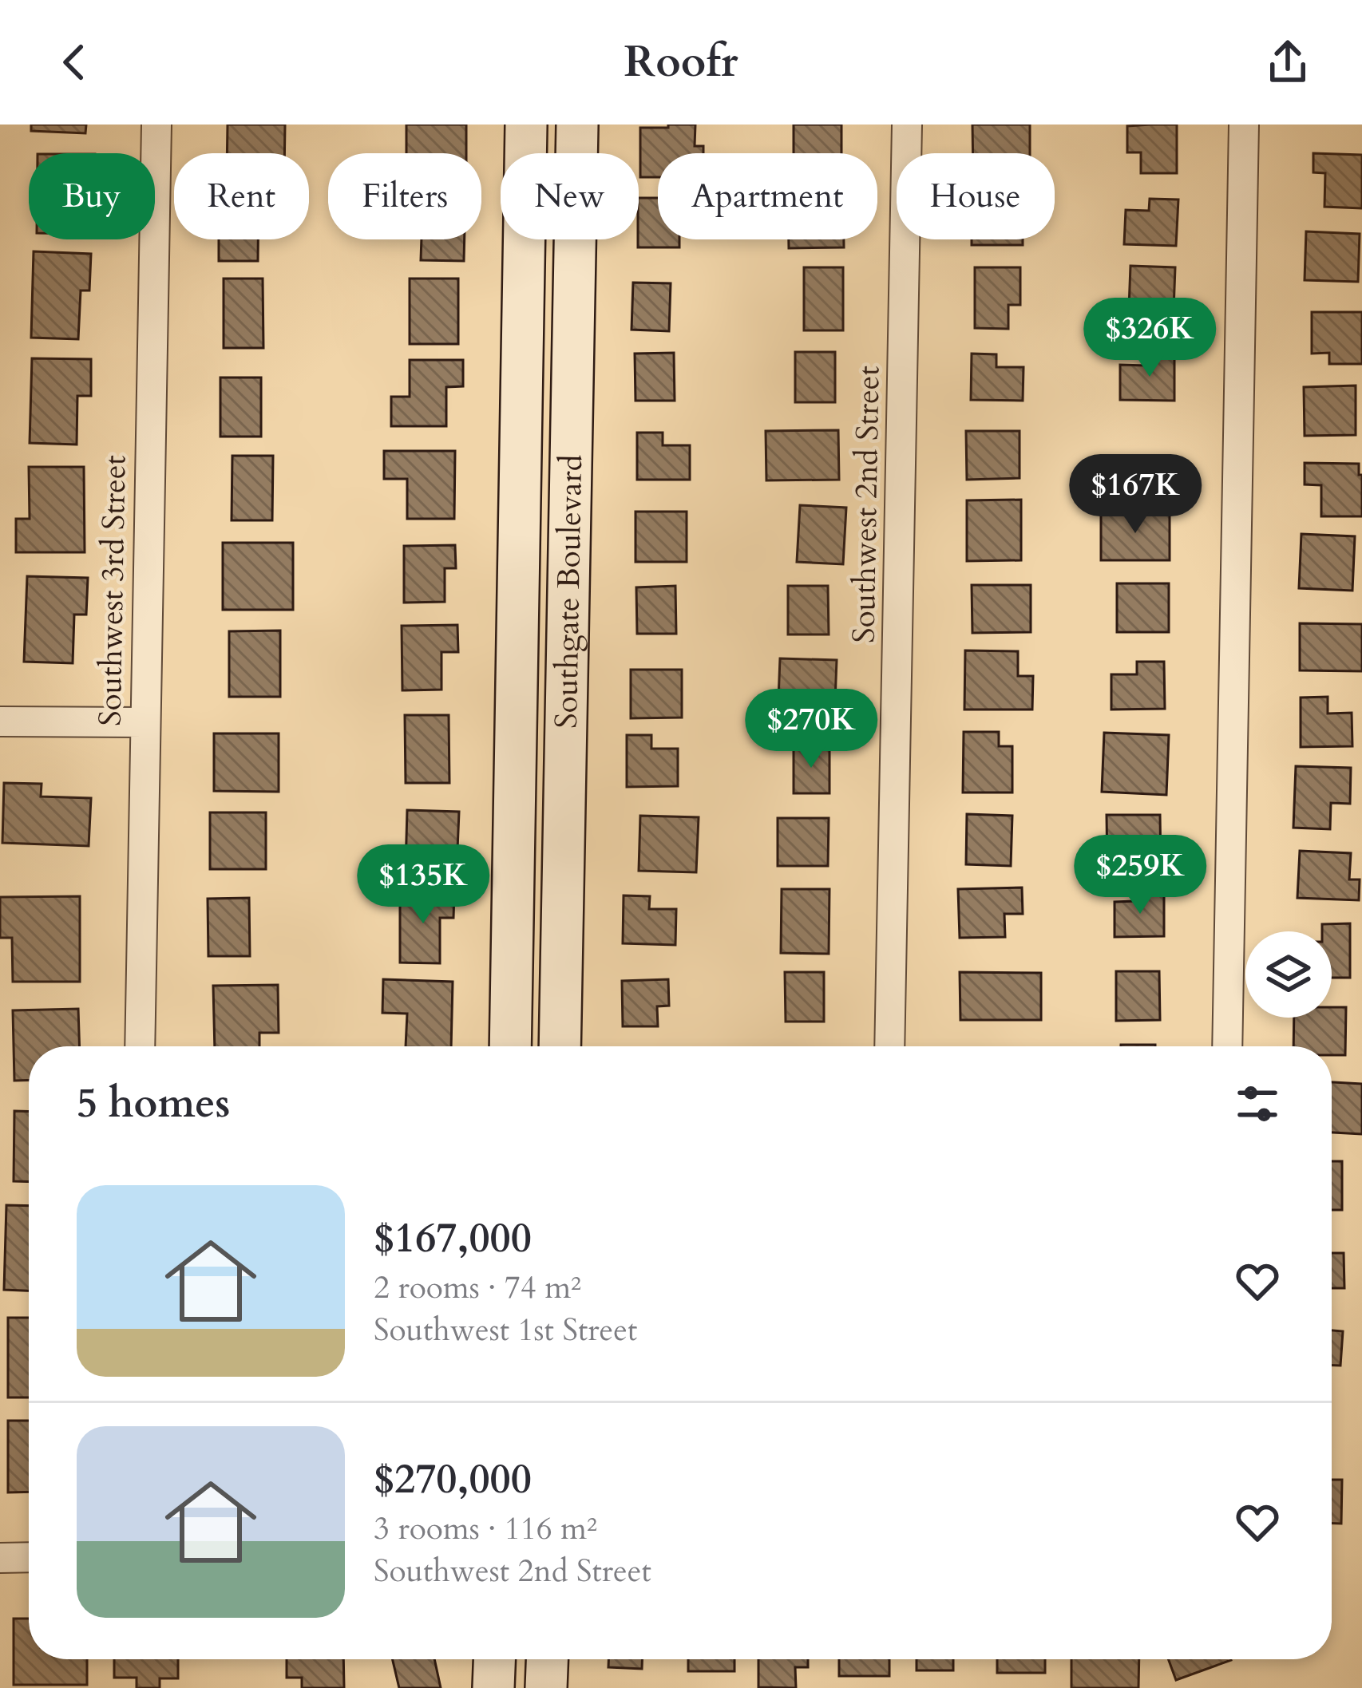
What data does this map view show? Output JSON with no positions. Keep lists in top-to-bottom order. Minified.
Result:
{"streets":{"main road":["Southgate Boulevard"],"street":["Southwest 2nd Street","Southwest 3rd Street"]},"page":{"header":"Roofr","chip":["Buy","Rent","Filters","New","Apartment","House"],"price":["$326K","$167K","$270K","$259K","$135K"],"heading":"5 homes","list":[{"name":"$167,000","note":"2 rooms · 74 m² · Southwest 1st Street"},{"name":"$270,000","note":"3 rooms · 116 m² · Southwest 2nd Street"}]}}
